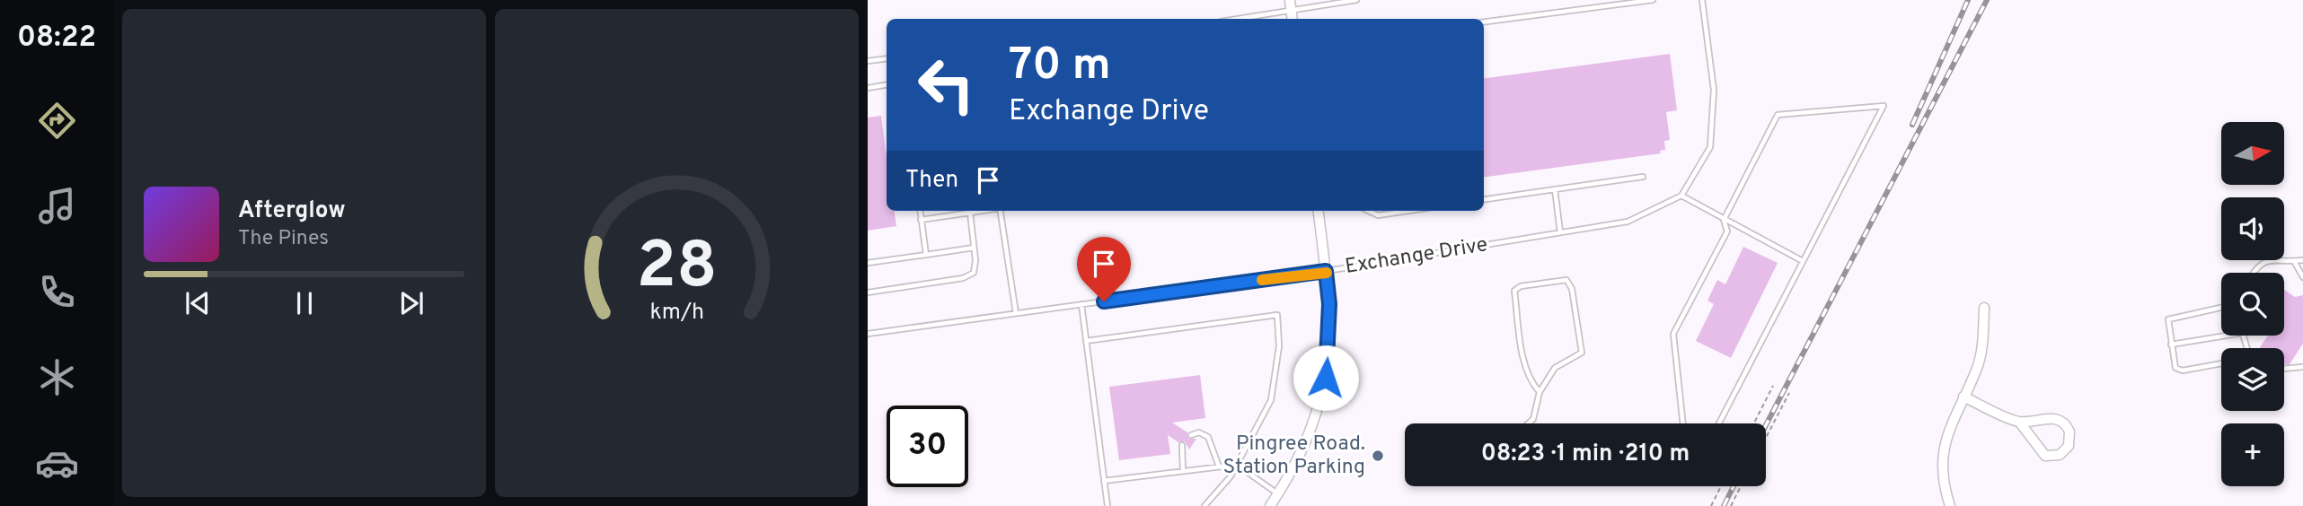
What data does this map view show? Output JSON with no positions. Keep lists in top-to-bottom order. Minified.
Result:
{"streets":{"lane":["Exchange Drive"]},"places":["Pingree Road. Station Parking"],"north":"right","page":{"tabs":"08:22","turn":["70 m","Exchange Drive"],"map_buttons":"+","then":"Then","song":["Afterglow","The Pines"],"limit":"30","trip":"08:23 · 1 min · 210 m","gauge":["28","km/h"]}}
